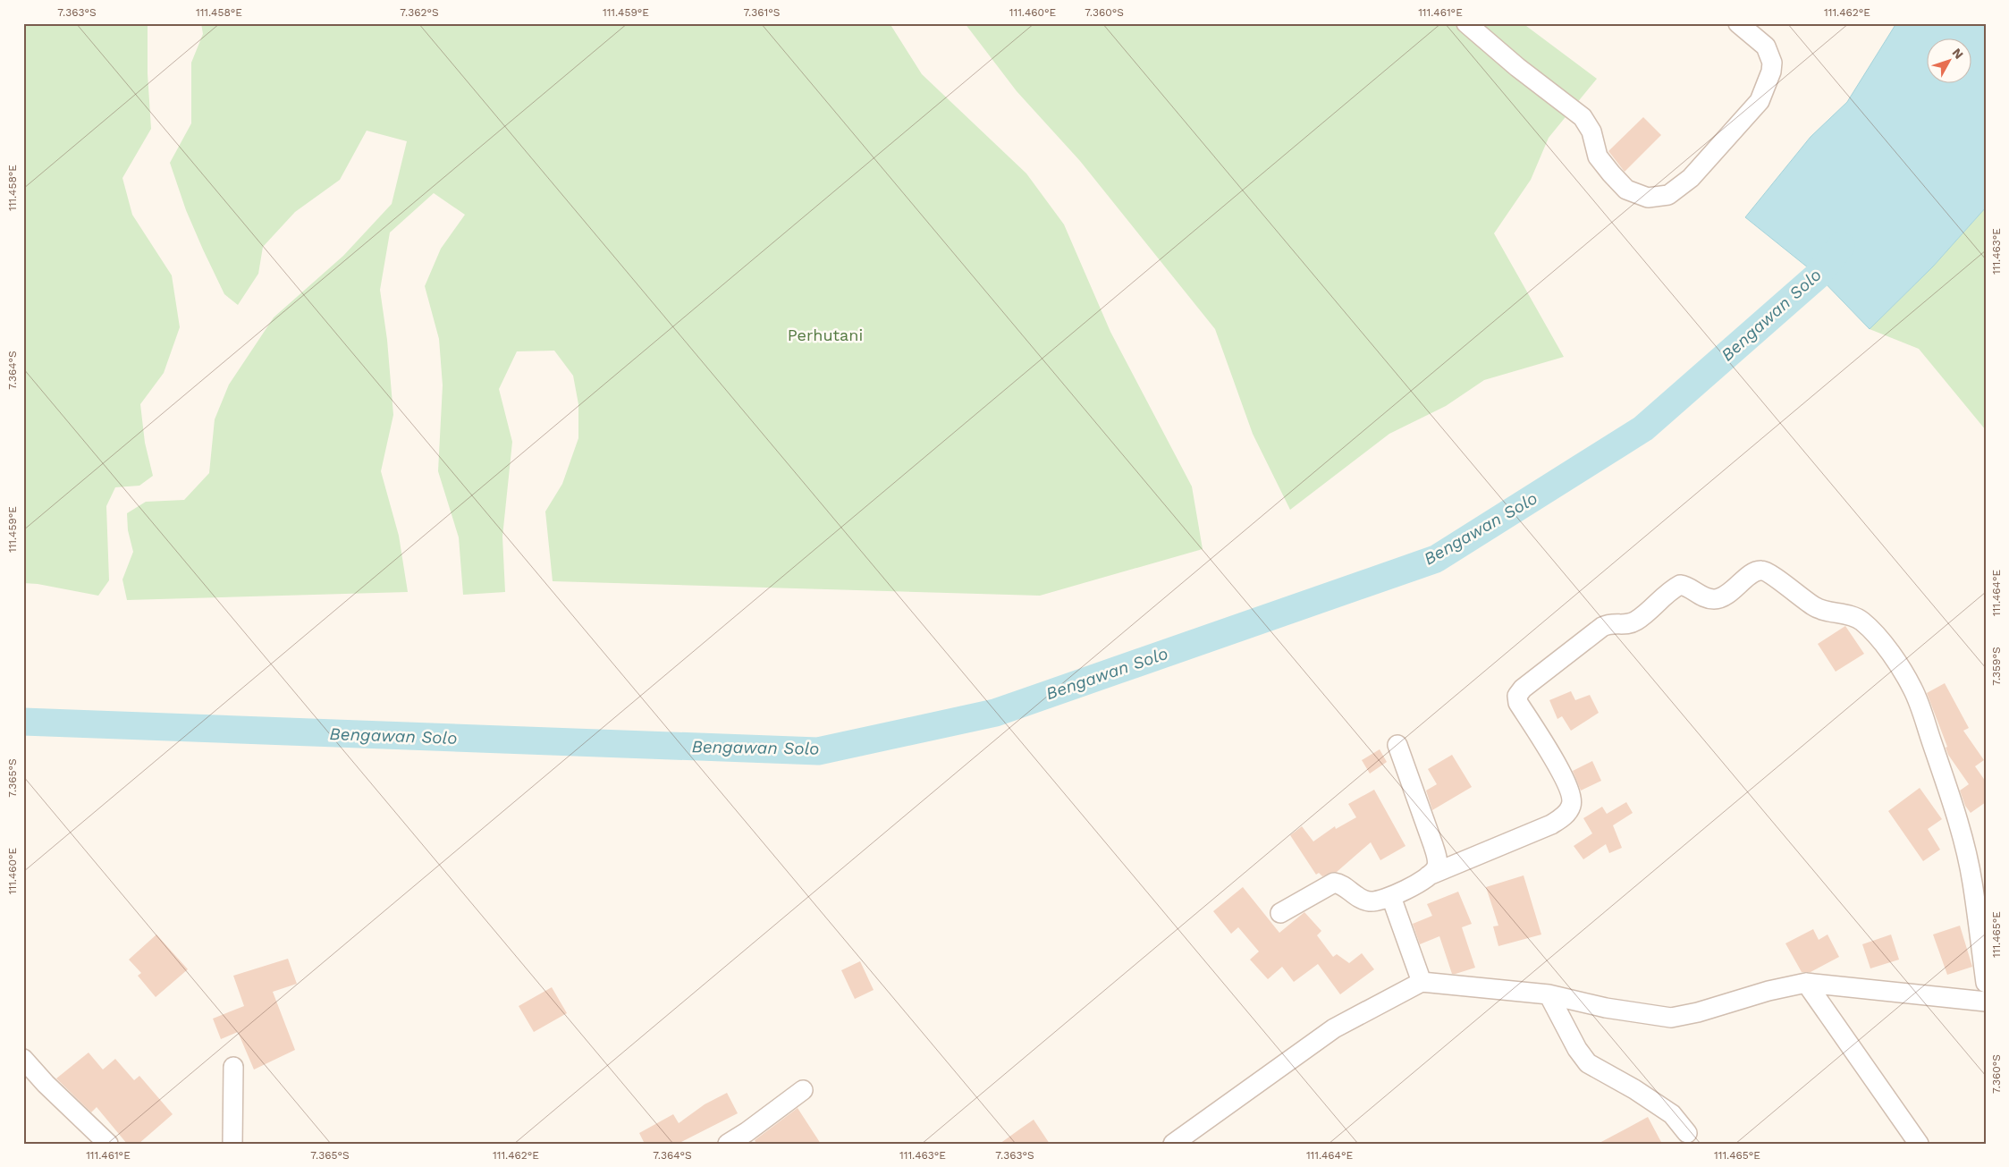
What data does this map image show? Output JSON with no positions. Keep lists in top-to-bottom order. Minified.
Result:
{"water":["Bengawan Solo"],"parks":["Perhutani"],"north":"top right","coordinates":["7.363°S","111.458°E","7.362°S","111.459°E","7.361°S","111.460°E","7.360°S","111.461°E","111.462°E","111.463°E","7.364°S","111.464°E","7.359°S","7.365°S","111.465°E"]}
